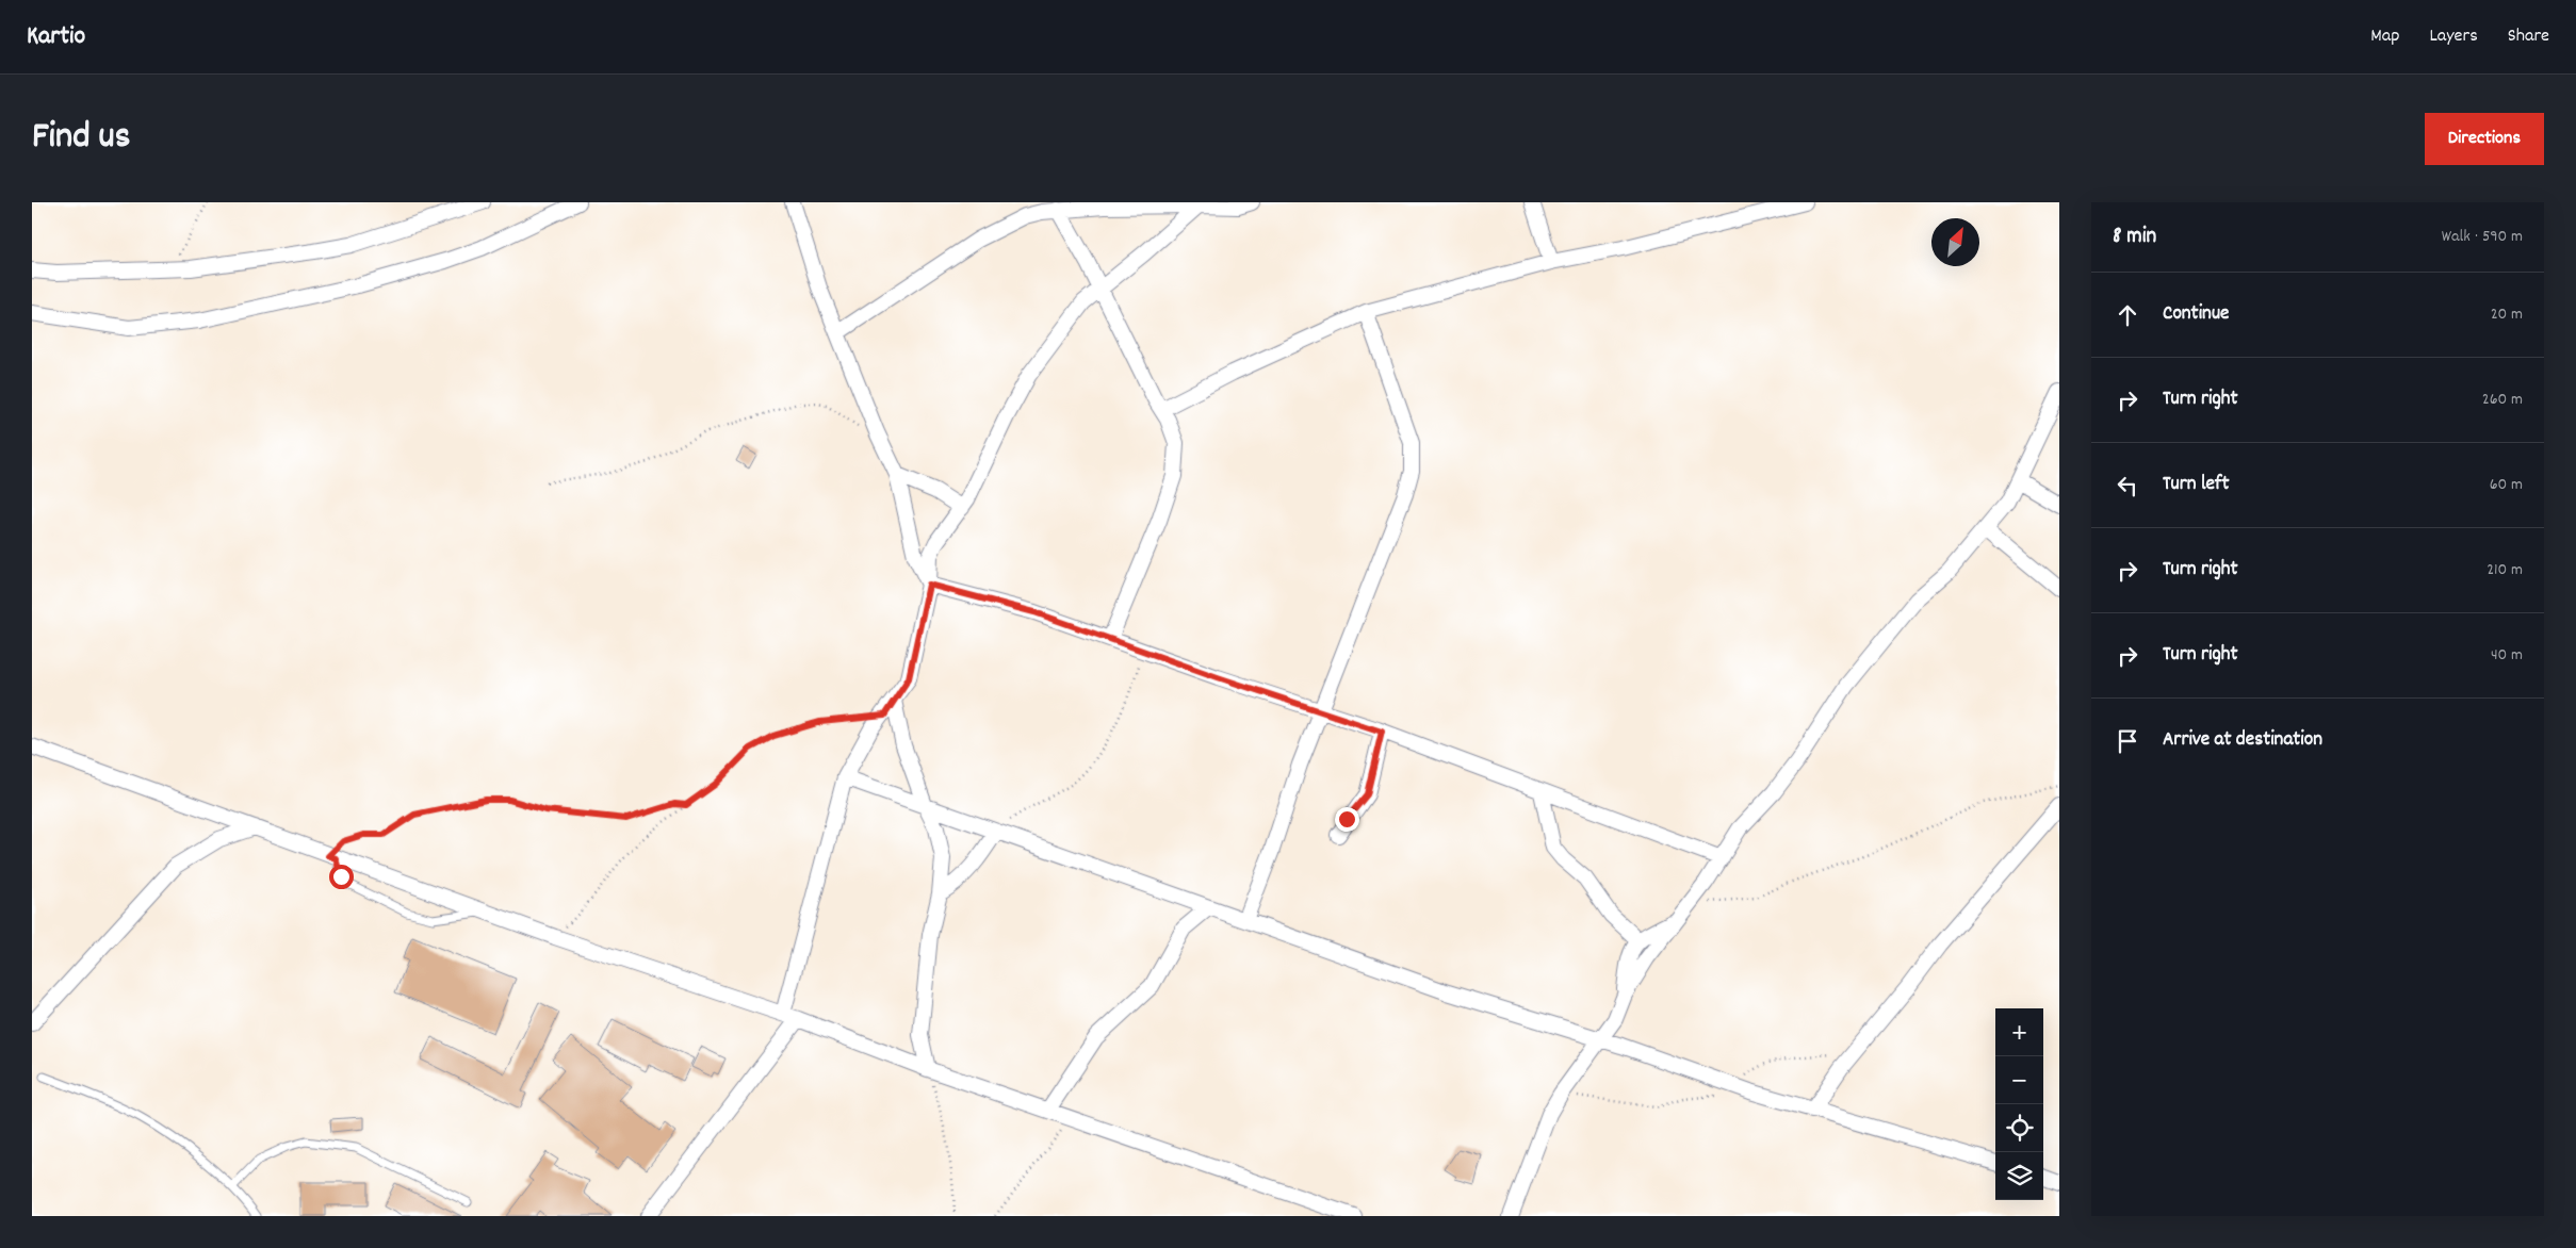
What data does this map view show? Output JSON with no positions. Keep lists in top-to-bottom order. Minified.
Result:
{"north":"top right","page":{"header":"Kartio","nav":["Map","Layers","Share"],"title":"Find us","buttons":"Directions","heading":["8 min","Walk · 590 m"],"list":[["Continue","20 m"],["Turn right","260 m"],["Turn left","60 m"],["Turn right","210 m"],["Turn right","40 m"],"Arrive at destination"],"map_buttons":["+","−"]}}
